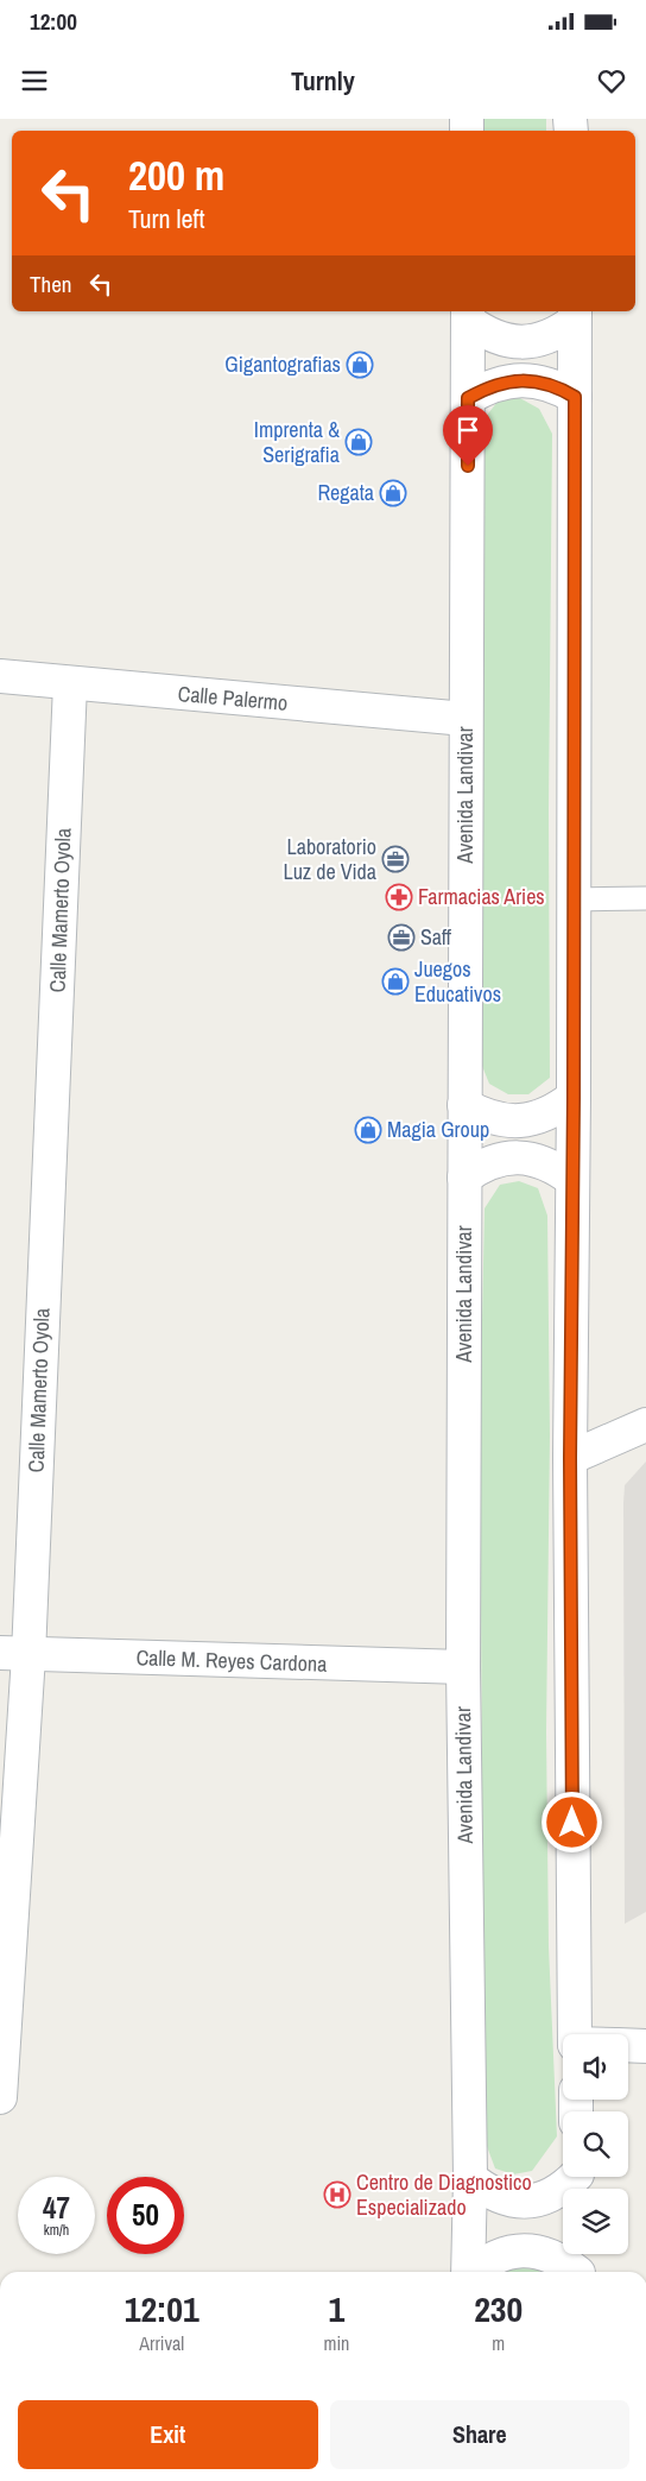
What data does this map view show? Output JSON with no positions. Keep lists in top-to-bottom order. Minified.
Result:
{"streets":{"main road":["Calle Palermo","Avenida Landivar","Calle Mamerto Oyola","Calle M. Reyes Cardona"]},"crossings":[["Calle Palermo","Avenida Landivar"],["Calle Palermo","Calle Mamerto Oyola"],["Avenida Landivar","Calle M. Reyes Cardona"],["Calle Mamerto Oyola","Calle M. Reyes Cardona"]],"places":{"shop":["Gigantografias","Imprenta & Serigrafia","Regata","Juegos Educativos","Magia Group"],"office":["Laboratorio Luz de Vida","Saff"],"pharmacy":["Farmacias Aries"],"hospital":["Centro de Diagnostico Especializado"]},"page":{"status":"12:00","header":"Turnly","turn":["200 m","Turn left"],"then":"Then","speed":"47 km/h","limit":"50","eta":["12:01","Arrival","1","min","230","m"],"buttons":["Exit","Share"]}}
